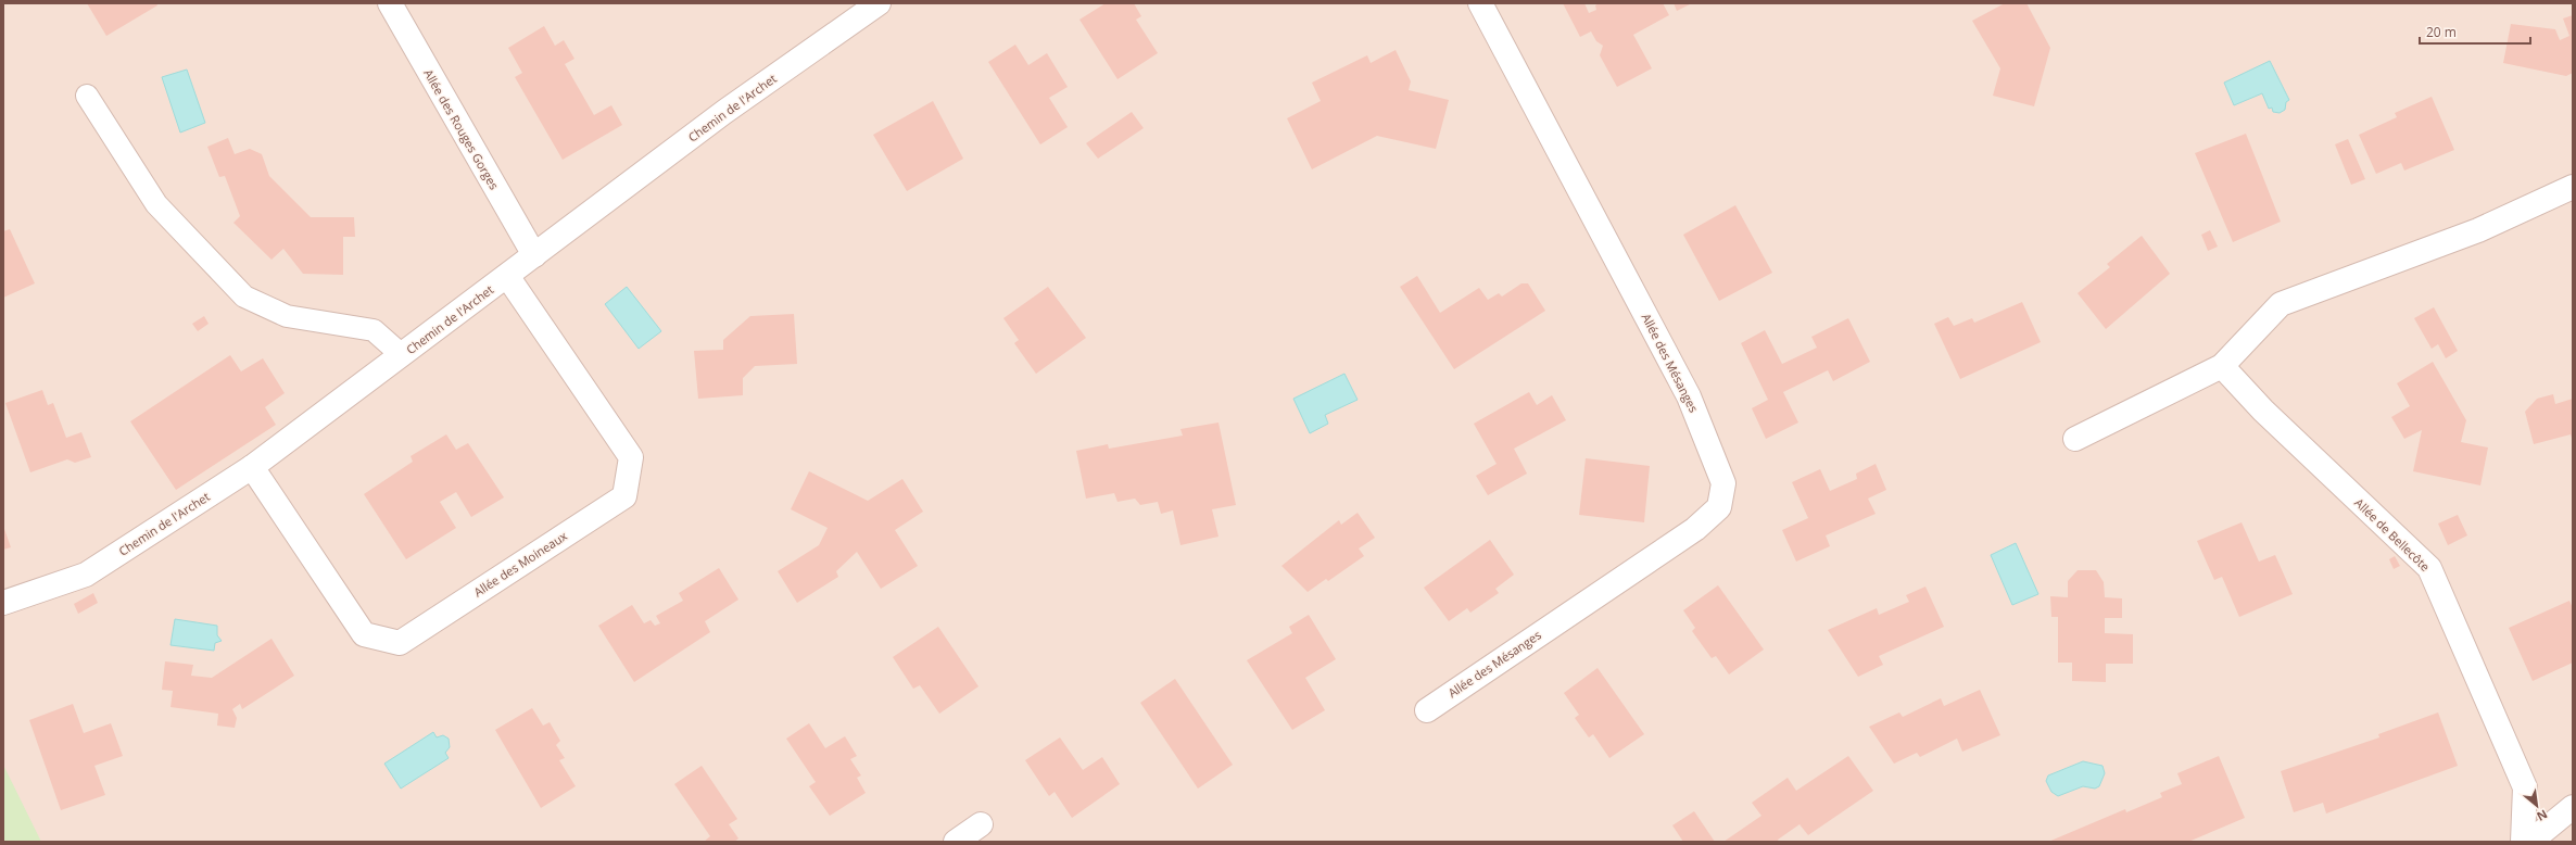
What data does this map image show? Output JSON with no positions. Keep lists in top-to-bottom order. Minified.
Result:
{"streets":{"street":["Chemin de l'Archet","Allée des Rouges Gorges","Allée des Mésanges","Allée de Bellecôte","Allée des Moineaux"]},"crossings":[["Chemin de l'Archet","Allée des Rouges Gorges"],["Chemin de l'Archet","Allée des Moineaux"]],"scale_bar":"20 m","north":"bottom right"}
